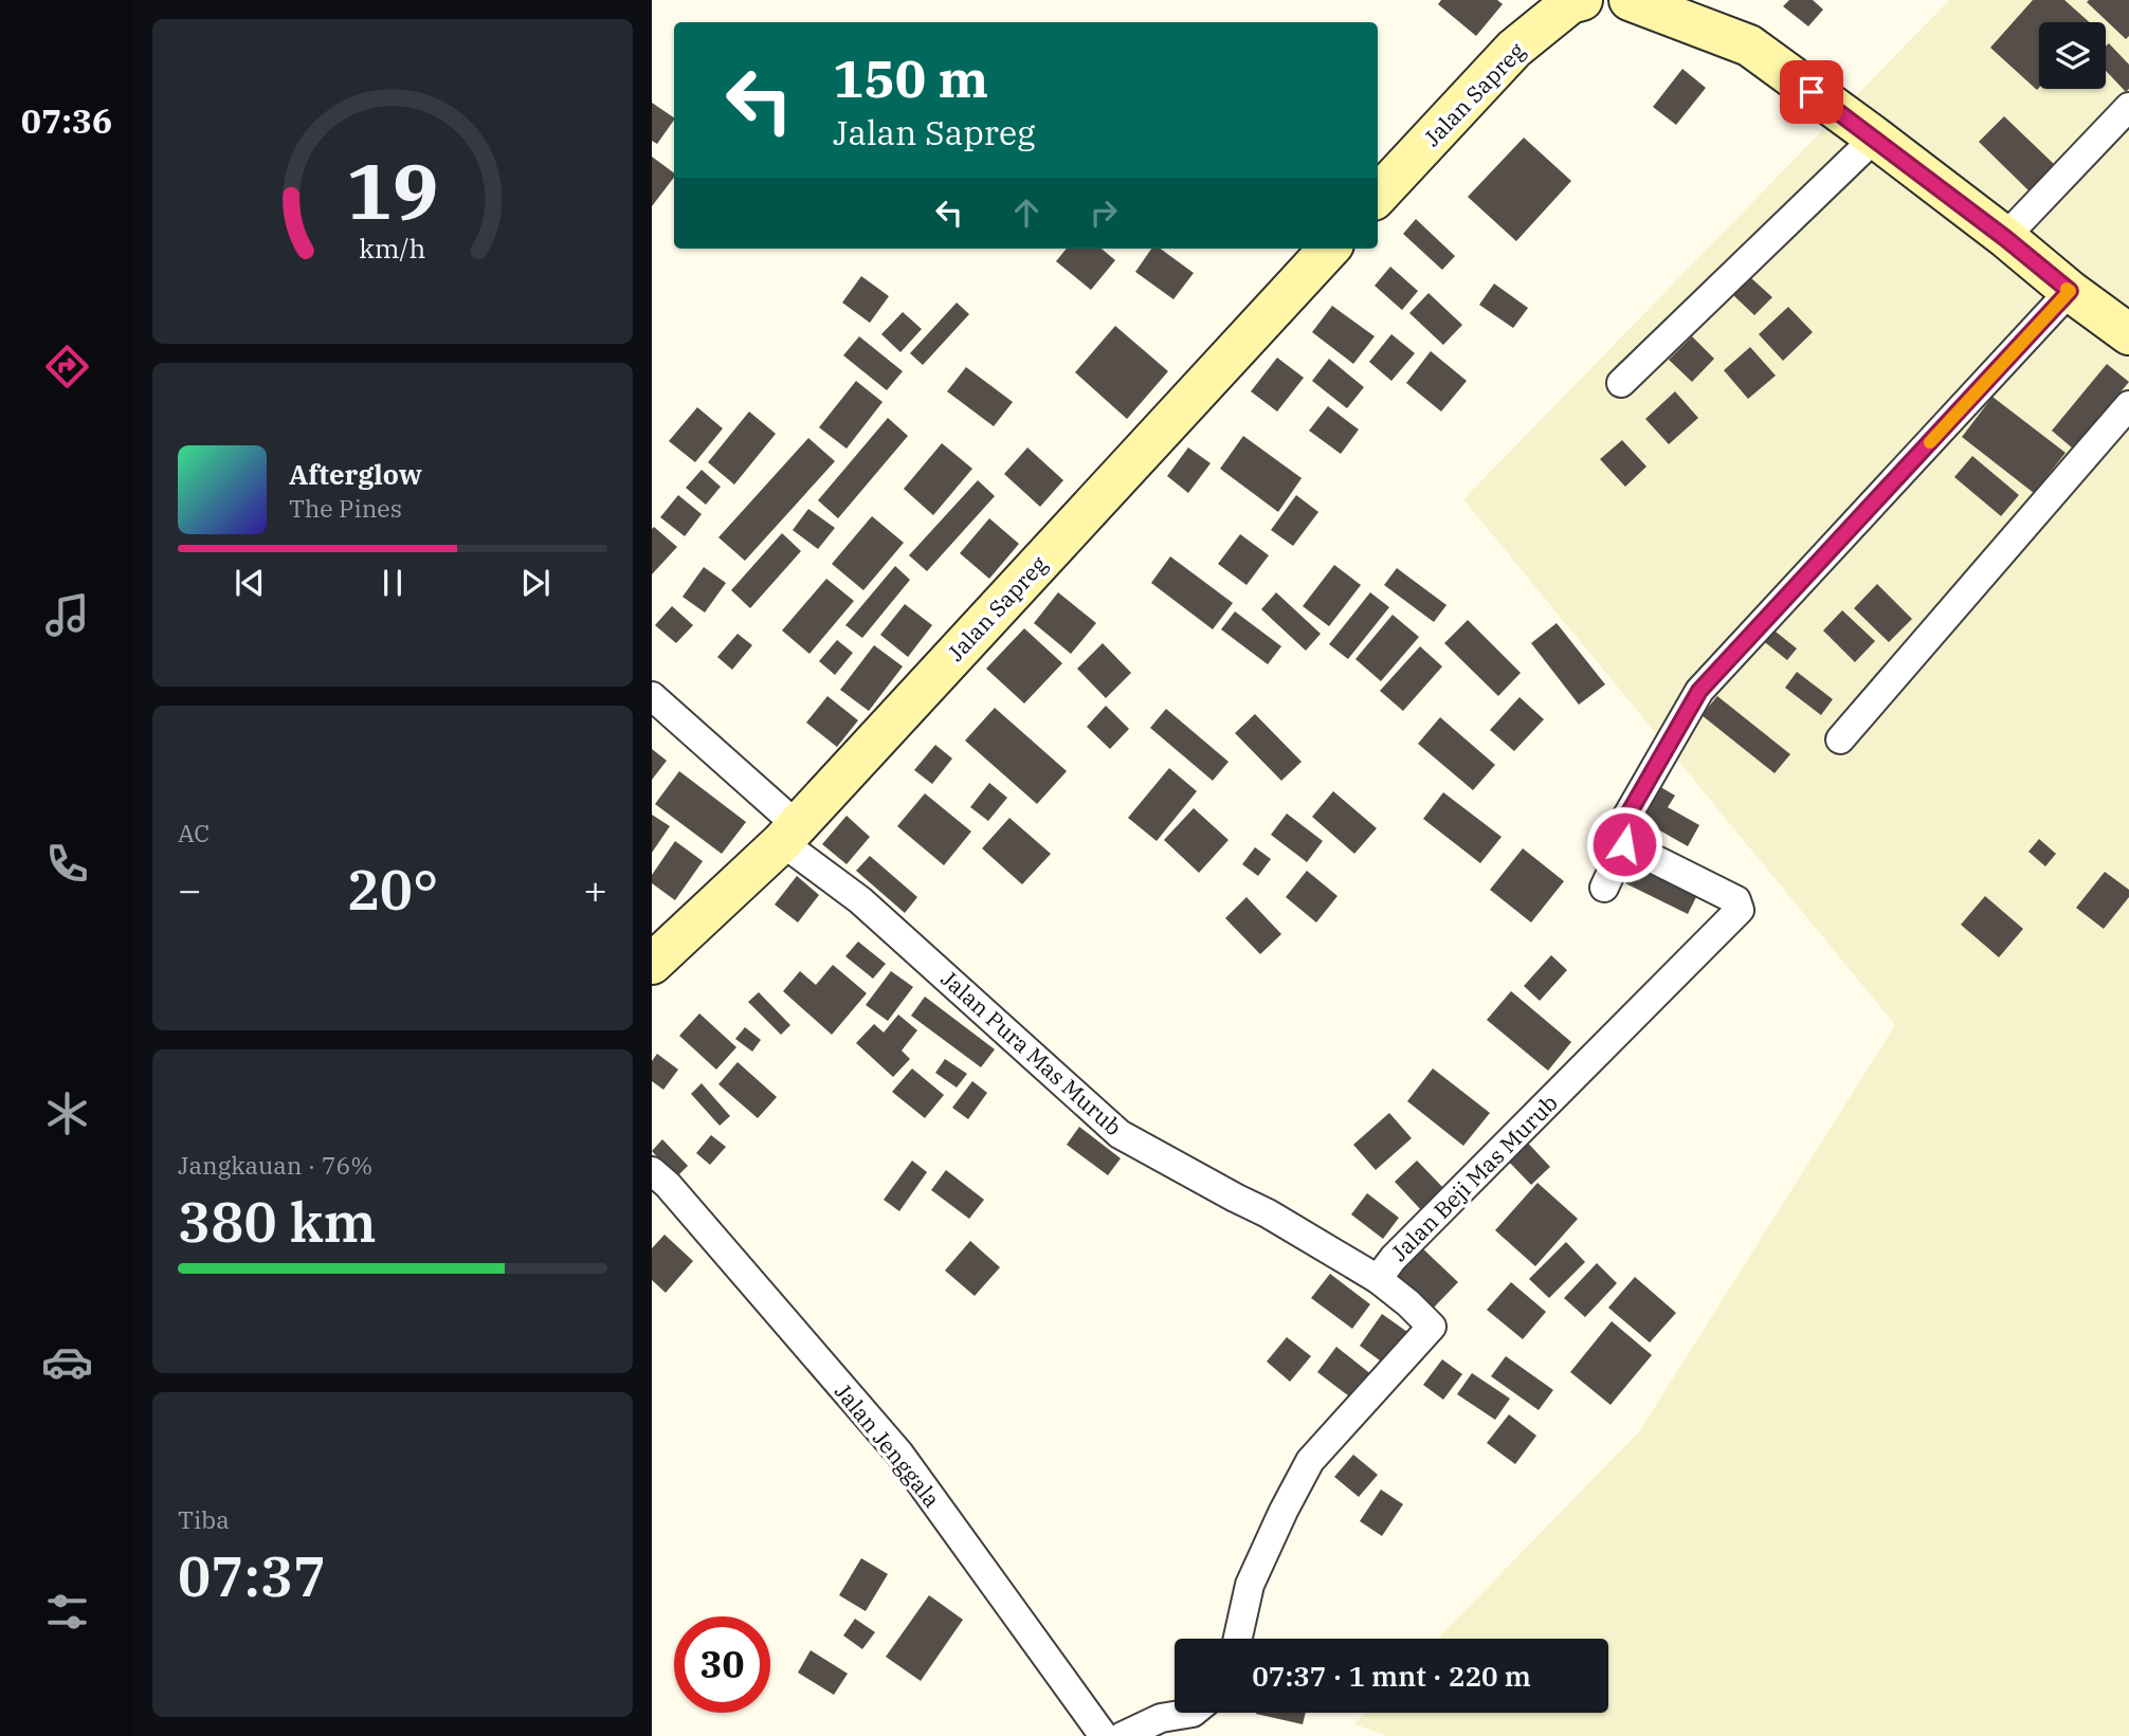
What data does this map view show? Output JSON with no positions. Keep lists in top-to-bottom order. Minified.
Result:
{"streets":{"main road":["Jalan Sapreg"],"street":["Jalan Pura Mas Murub","Jalan Beji Mas Murub","Jalan Jenggala"]},"crossings":[["Jalan Sapreg","Jalan Pura Mas Murub"],["Jalan Pura Mas Murub","Jalan Beji Mas Murub"]],"page":{"tabs":"07:36","turn":["150 m","Jalan Sapreg"],"song":["Afterglow","The Pines"],"tile":["AC",["Jangkauan · 76%","380 km"],["Tiba","07:37"]],"heat":["−","20°","+"],"limit":"30","trip":"07:37 · 1 mnt · 220 m","gauge":["19","km/h"]}}
